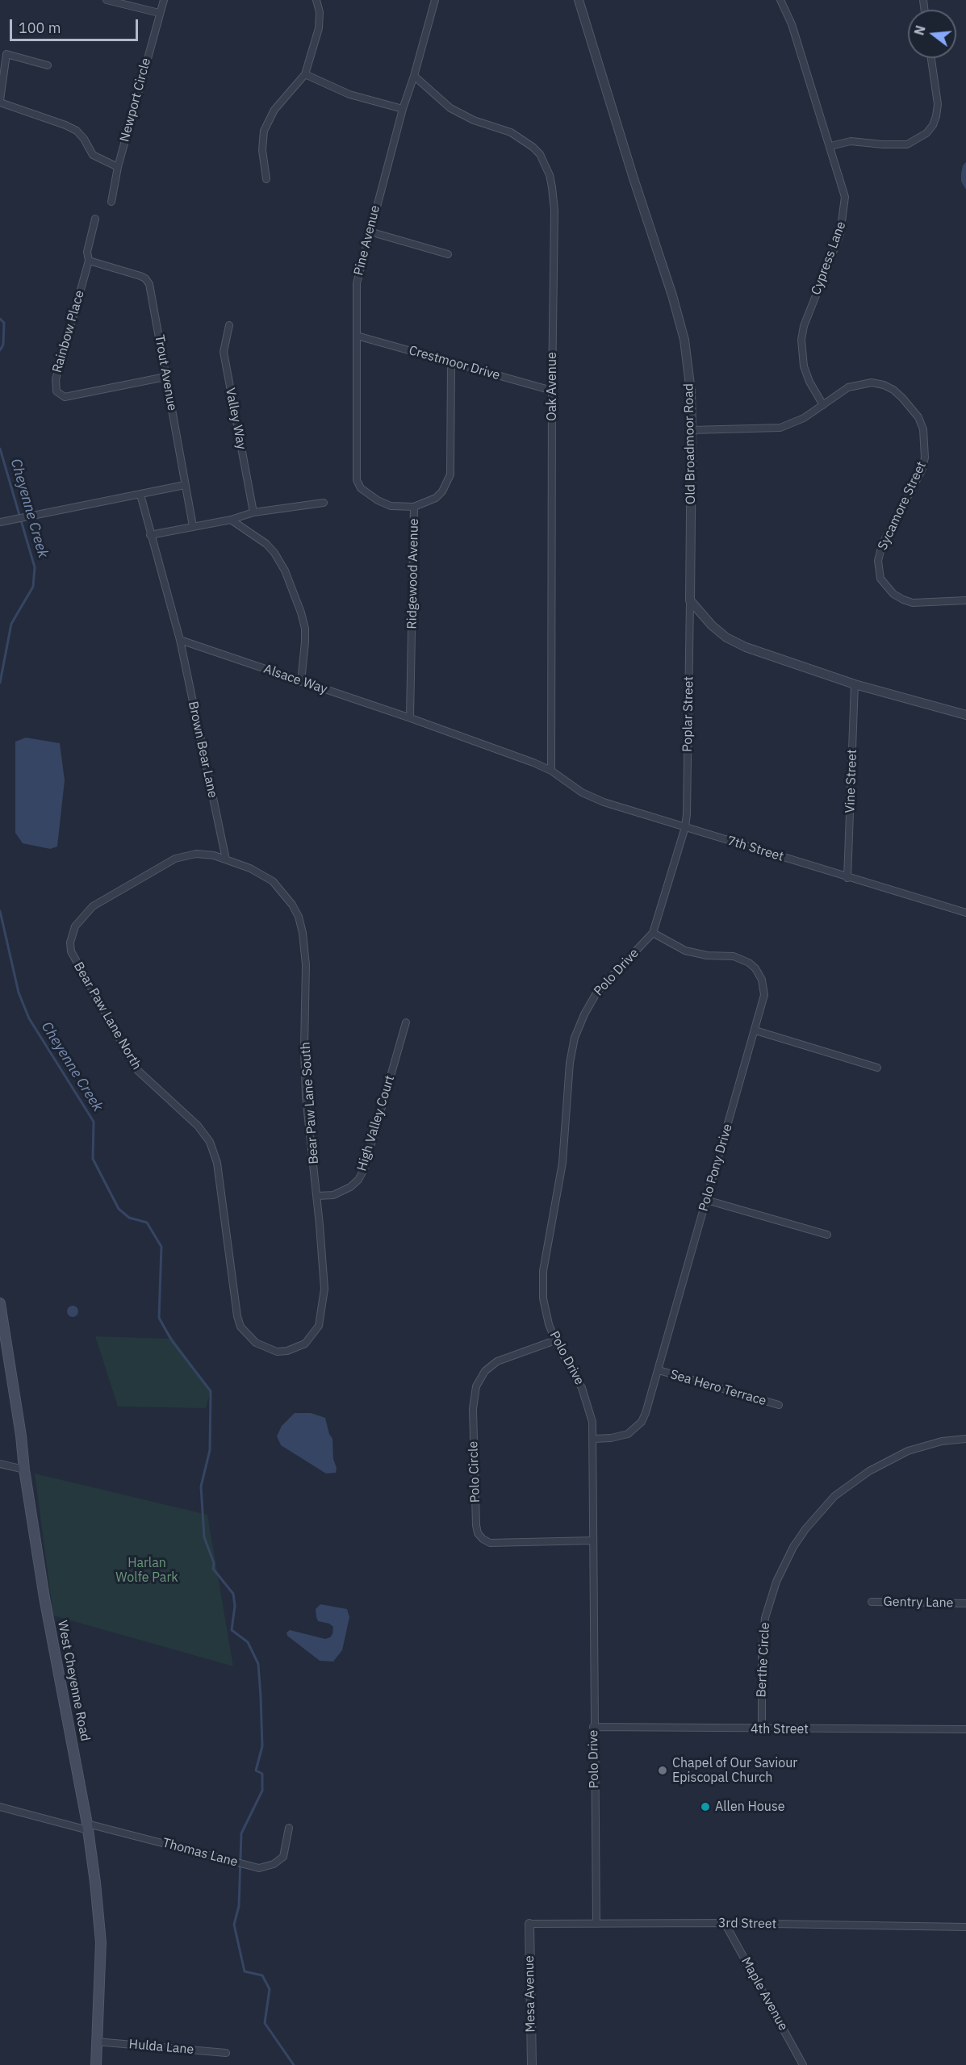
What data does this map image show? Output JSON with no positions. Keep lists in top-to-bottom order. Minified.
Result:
{"streets":{"main road":["West Cheyenne Road"],"street":["Newport Circle","Pine Avenue","Cypress Lane","Rainbow Place","Crestmoor Drive","Trout Avenue","Oak Avenue","Valley Way","Old Broadmoor Road","Sycamore Street","Ridgewood Avenue","Alsace Way","Poplar Street","Brown Bear Lane","Vine Street","7th Street","Polo Drive","Bear Paw Lane North","Bear Paw Lane South","High Valley Court","Polo Pony Drive","Sea Hero Terrace","Polo Circle","Gentry Lane","Berthe Circle","4th Street","Thomas Lane","3rd Street","Mesa Avenue","Maple Avenue","Hulda Lane"]},"crossings":[["Pine Avenue","Crestmoor Drive"],["Pine Avenue","Oak Avenue"],["Pine Avenue","Ridgewood Avenue"],["Cypress Lane","Sycamore Street"],["Rainbow Place","Trout Avenue"],["Crestmoor Drive","Oak Avenue"],["Crestmoor Drive","Ridgewood Avenue"],["Oak Avenue","Alsace Way"],["Oak Avenue","7th Street"],["Old Broadmoor Road","Sycamore Street"],["Old Broadmoor Road","Poplar Street"],["Ridgewood Avenue","Alsace Way"],["Alsace Way","Brown Bear Lane"],["Alsace Way","7th Street"],["Poplar Street","7th Street"],["Poplar Street","Polo Drive"],["Brown Bear Lane","Bear Paw Lane North"],["Brown Bear Lane","Bear Paw Lane South"],["Vine Street","7th Street"],["7th Street","Polo Drive"],["Polo Drive","Polo Pony Drive"],["Polo Drive","Polo Circle"],["Polo Drive","4th Street"],["Polo Drive","3rd Street"],["Bear Paw Lane North","Bear Paw Lane South"],["Bear Paw Lane South","High Valley Court"],["Polo Pony Drive","Sea Hero Terrace"],["Berthe Circle","4th Street"],["West Cheyenne Road","Thomas Lane"],["West Cheyenne Road","Hulda Lane"],["3rd Street","Mesa Avenue"],["3rd Street","Maple Avenue"]],"water":["Cheyenne Creek"],"parks":["Harlan Wolfe Park"],"places":["Chapel of Our Saviour Episcopal Church","Allen House"],"scale_bar":"100 m","north":"left"}
